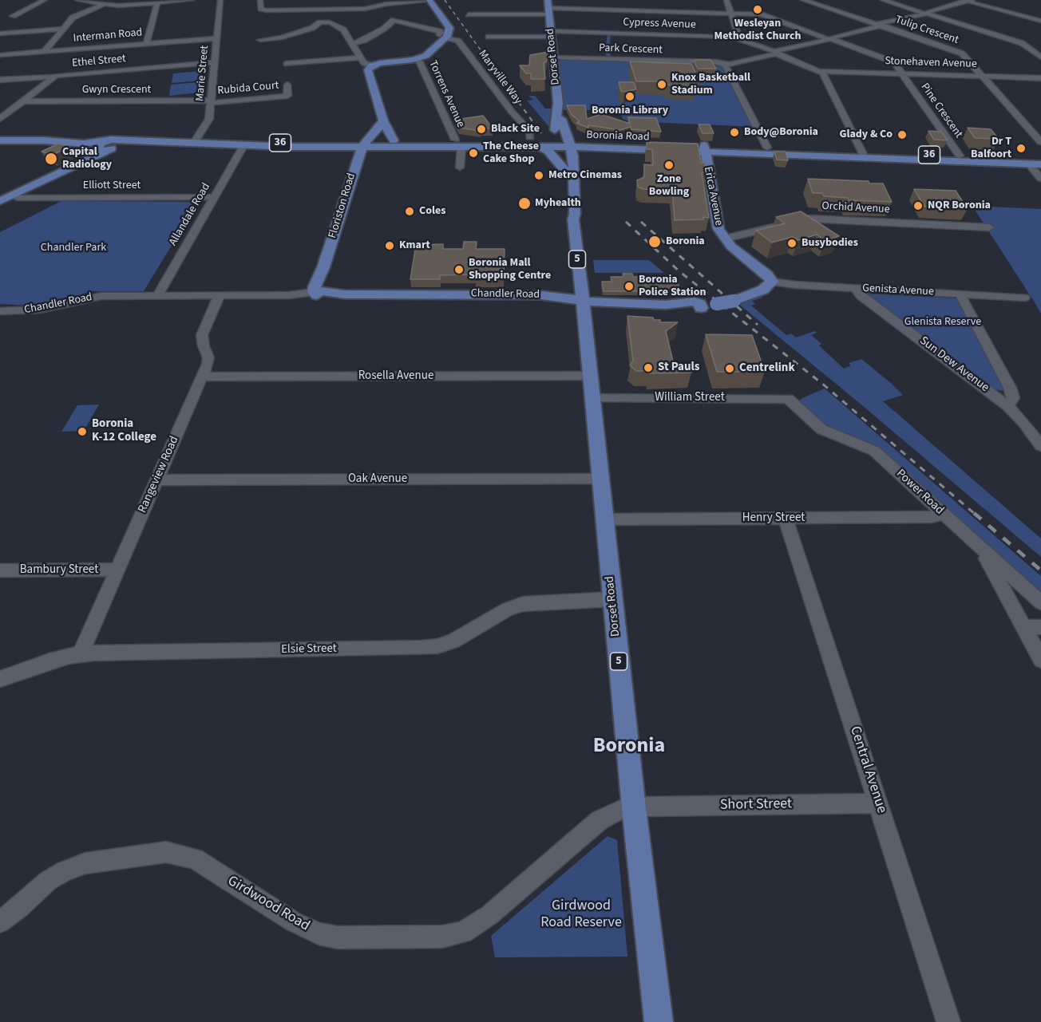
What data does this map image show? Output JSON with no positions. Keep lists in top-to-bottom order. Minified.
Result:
{"streets":{"main road":["Dorset Road","Boronia Road","36","Erica Avenue","Floriston Road","5","Chandler Road"],"street":["Cypress Avenue","Tulip Crescent","Interman Road","Park Crescent","Ethel Street","Stonehaven Avenue","Marie Street","Maryville Way","Rubida Court","Gwyn Crescent","Torrens Avenue","Pine Crescent","Elliott Street","Orchid Avenue","Allandale Road","Genista Avenue","Sun Dew Avenue","Rosella Avenue","William Street","Rangeview Road","Oak Avenue","Power Road","Henry Street","Bambury Street","Elsie Street","Central Avenue","Short Street","Girdwood Road"]},"crossings":[["Cypress Avenue","Park Crescent"],["Cypress Avenue","Dorset Road"],["Cypress Avenue","Stonehaven Avenue"],["Tulip Crescent","Park Crescent"],["Tulip Crescent","Stonehaven Avenue"],["Interman Road","Marie Street"],["Park Crescent","Dorset Road"],["Park Crescent","Pine Crescent"],["Dorset Road","Maryville Way"],["Dorset Road","Pine Crescent"],["Dorset Road","Boronia Road"],["Dorset Road","Chandler Road"],["Dorset Road","Rosella Avenue"],["Dorset Road","William Street"],["Dorset Road","Oak Avenue"],["Dorset Road","Henry Street"],["Dorset Road","Elsie Street"],["Dorset Road","Short Street"],["Dorset Road","Girdwood Road"],["Ethel Street","Marie Street"],["Stonehaven Avenue","Pine Crescent"],["Marie Street","Rubida Court"],["Marie Street","Gwyn Crescent"],["Marie Street","Boronia Road"],["Maryville Way","Boronia Road"],["Rubida Court","Gwyn Crescent"],["Torrens Avenue","Boronia Road"],["Pine Crescent","Boronia Road"],["Boronia Road","Erica Avenue"],["Boronia Road","Floriston Road"],["Boronia Road","Allandale Road"],["Elliott Street","Allandale Road"],["Erica Avenue","Orchid Avenue"],["Erica Avenue","Genista Avenue"],["Erica Avenue","Chandler Road"],["Floriston Road","Chandler Road"],["Allandale Road","Chandler Road"],["Genista Avenue","Chandler Road"],["Genista Avenue","Sun Dew Avenue"],["Chandler Road","Rangeview Road"],["Rosella Avenue","Rangeview Road"],["William Street","Power Road"],["Rangeview Road","Oak Avenue"],["Rangeview Road","Bambury Street"],["Rangeview Road","Elsie Street"],["Power Road","Henry Street"],["Henry Street","Central Avenue"],["Central Avenue","Short Street"],["Short Street","Girdwood Road"]],"districts":["Boronia"],"parks":["Chandler Park","Glenista Reserve","Girdwood Road Reserve"],"places":["Wesleyan Methodist Church","Knox Basketball Stadium","Boronia Library","Black Site","Body@Boronia","Glady & Co","Dr T Balfoort","The Cheese Cake Shop","Capital Radiology","Zone Bowling","Metro Cinemas","Myhealth","NQR Boronia","Coles","Boronia","Busybodies","Kmart","Boronia Mall Shopping Centre","Boronia Police Station","St Pauls","Centrelink","Boronia K-12 College"]}
